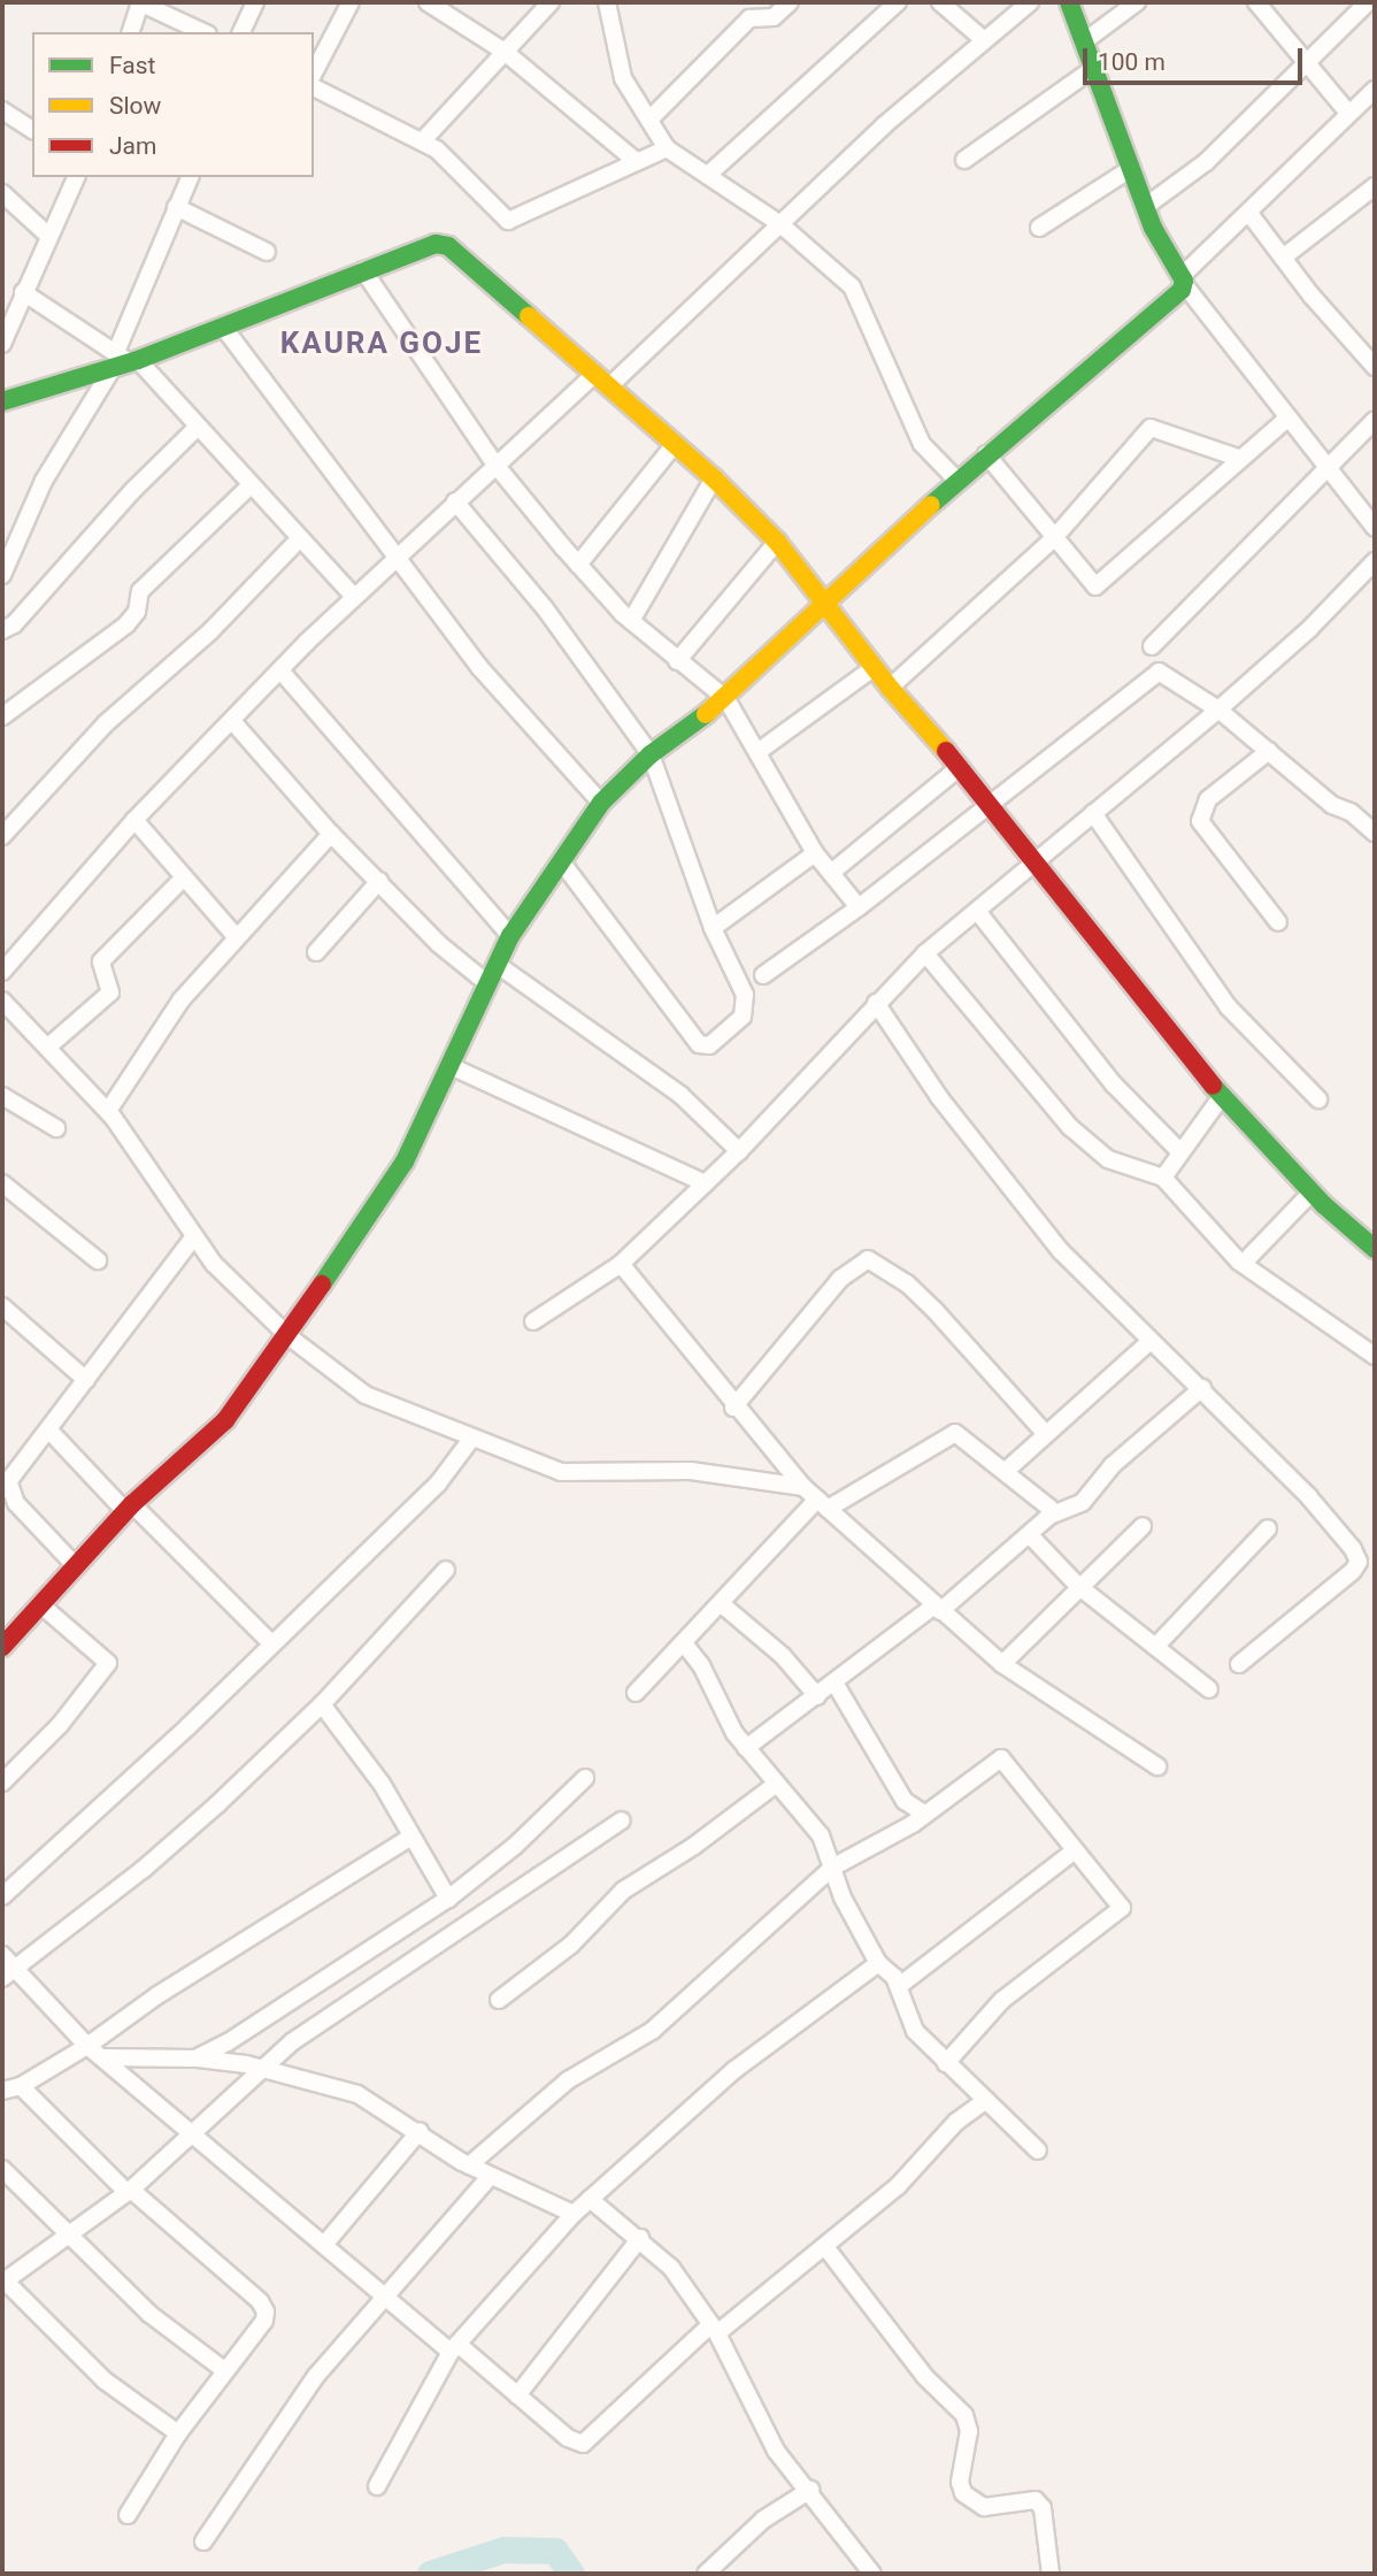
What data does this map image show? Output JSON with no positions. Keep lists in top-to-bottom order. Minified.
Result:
{"districts":["KAURA GOJE"],"legend":["Fast","Slow","Jam"],"scale_bar":"100 m"}
